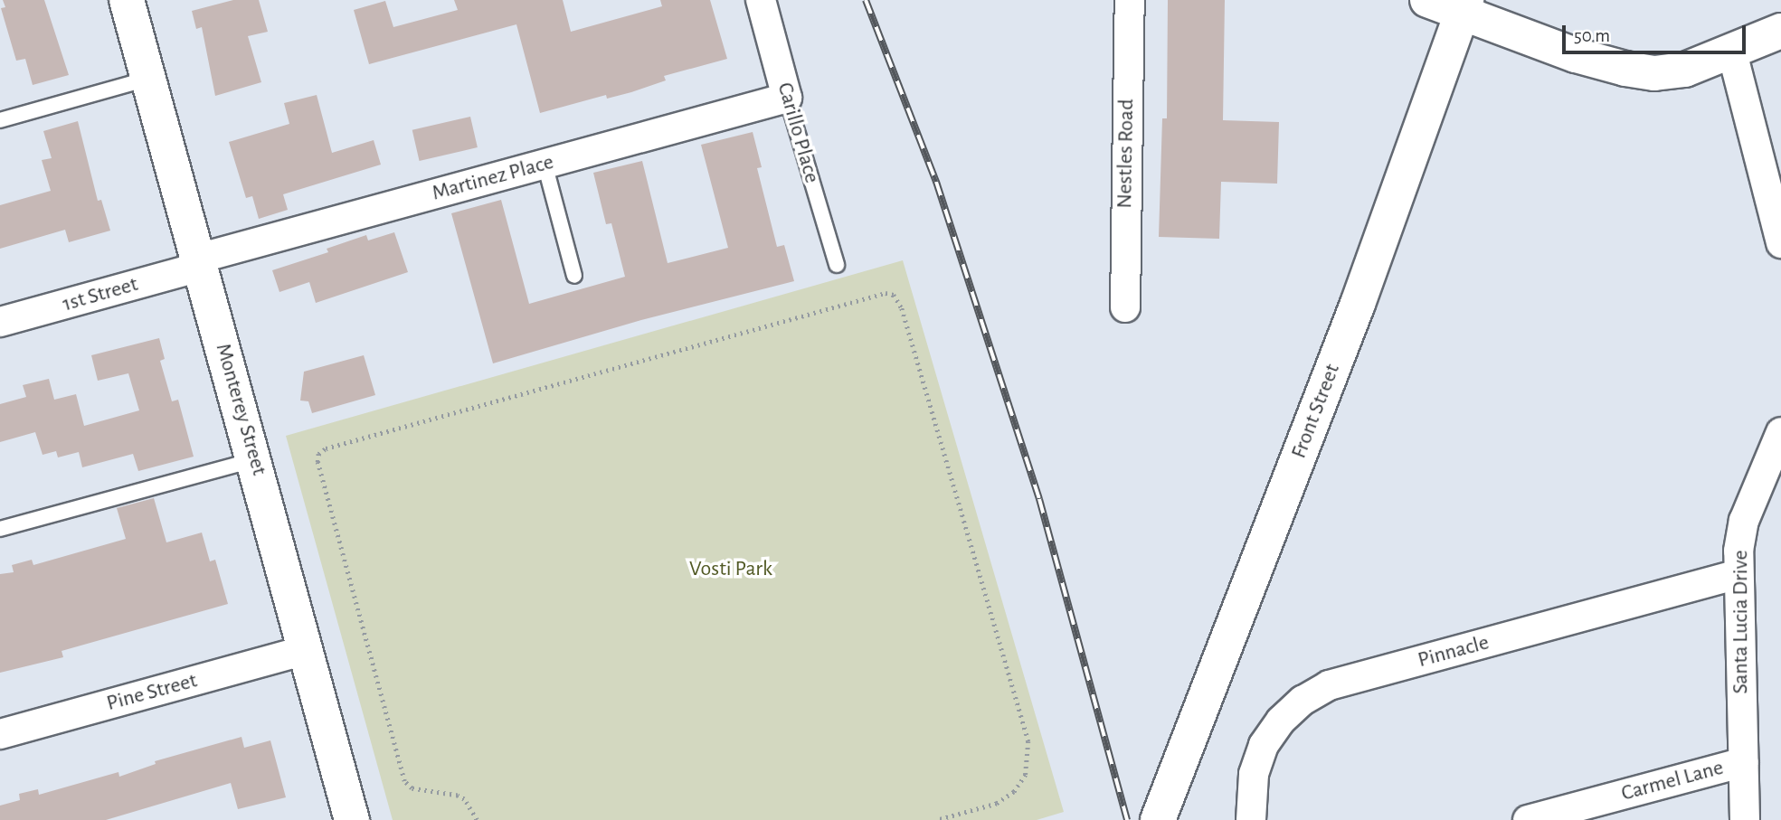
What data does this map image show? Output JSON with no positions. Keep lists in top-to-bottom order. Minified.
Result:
{"streets":{"main road":["Monterey Street","Front Street"],"street":["Carillo Place","Nestles Road","Martinez Place","1st Street","Santa Lucia Drive","Pinnacle","Pine Street","Carmel Lane"]},"crossings":[["Carillo Place","Martinez Place"],["Martinez Place","1st Street"],["Martinez Place","Monterey Street"],["1st Street","Monterey Street"],["Monterey Street","Pine Street"],["Santa Lucia Drive","Pinnacle"],["Santa Lucia Drive","Carmel Lane"]],"parks":["Vosti Park"],"scale_bar":"50 m"}
